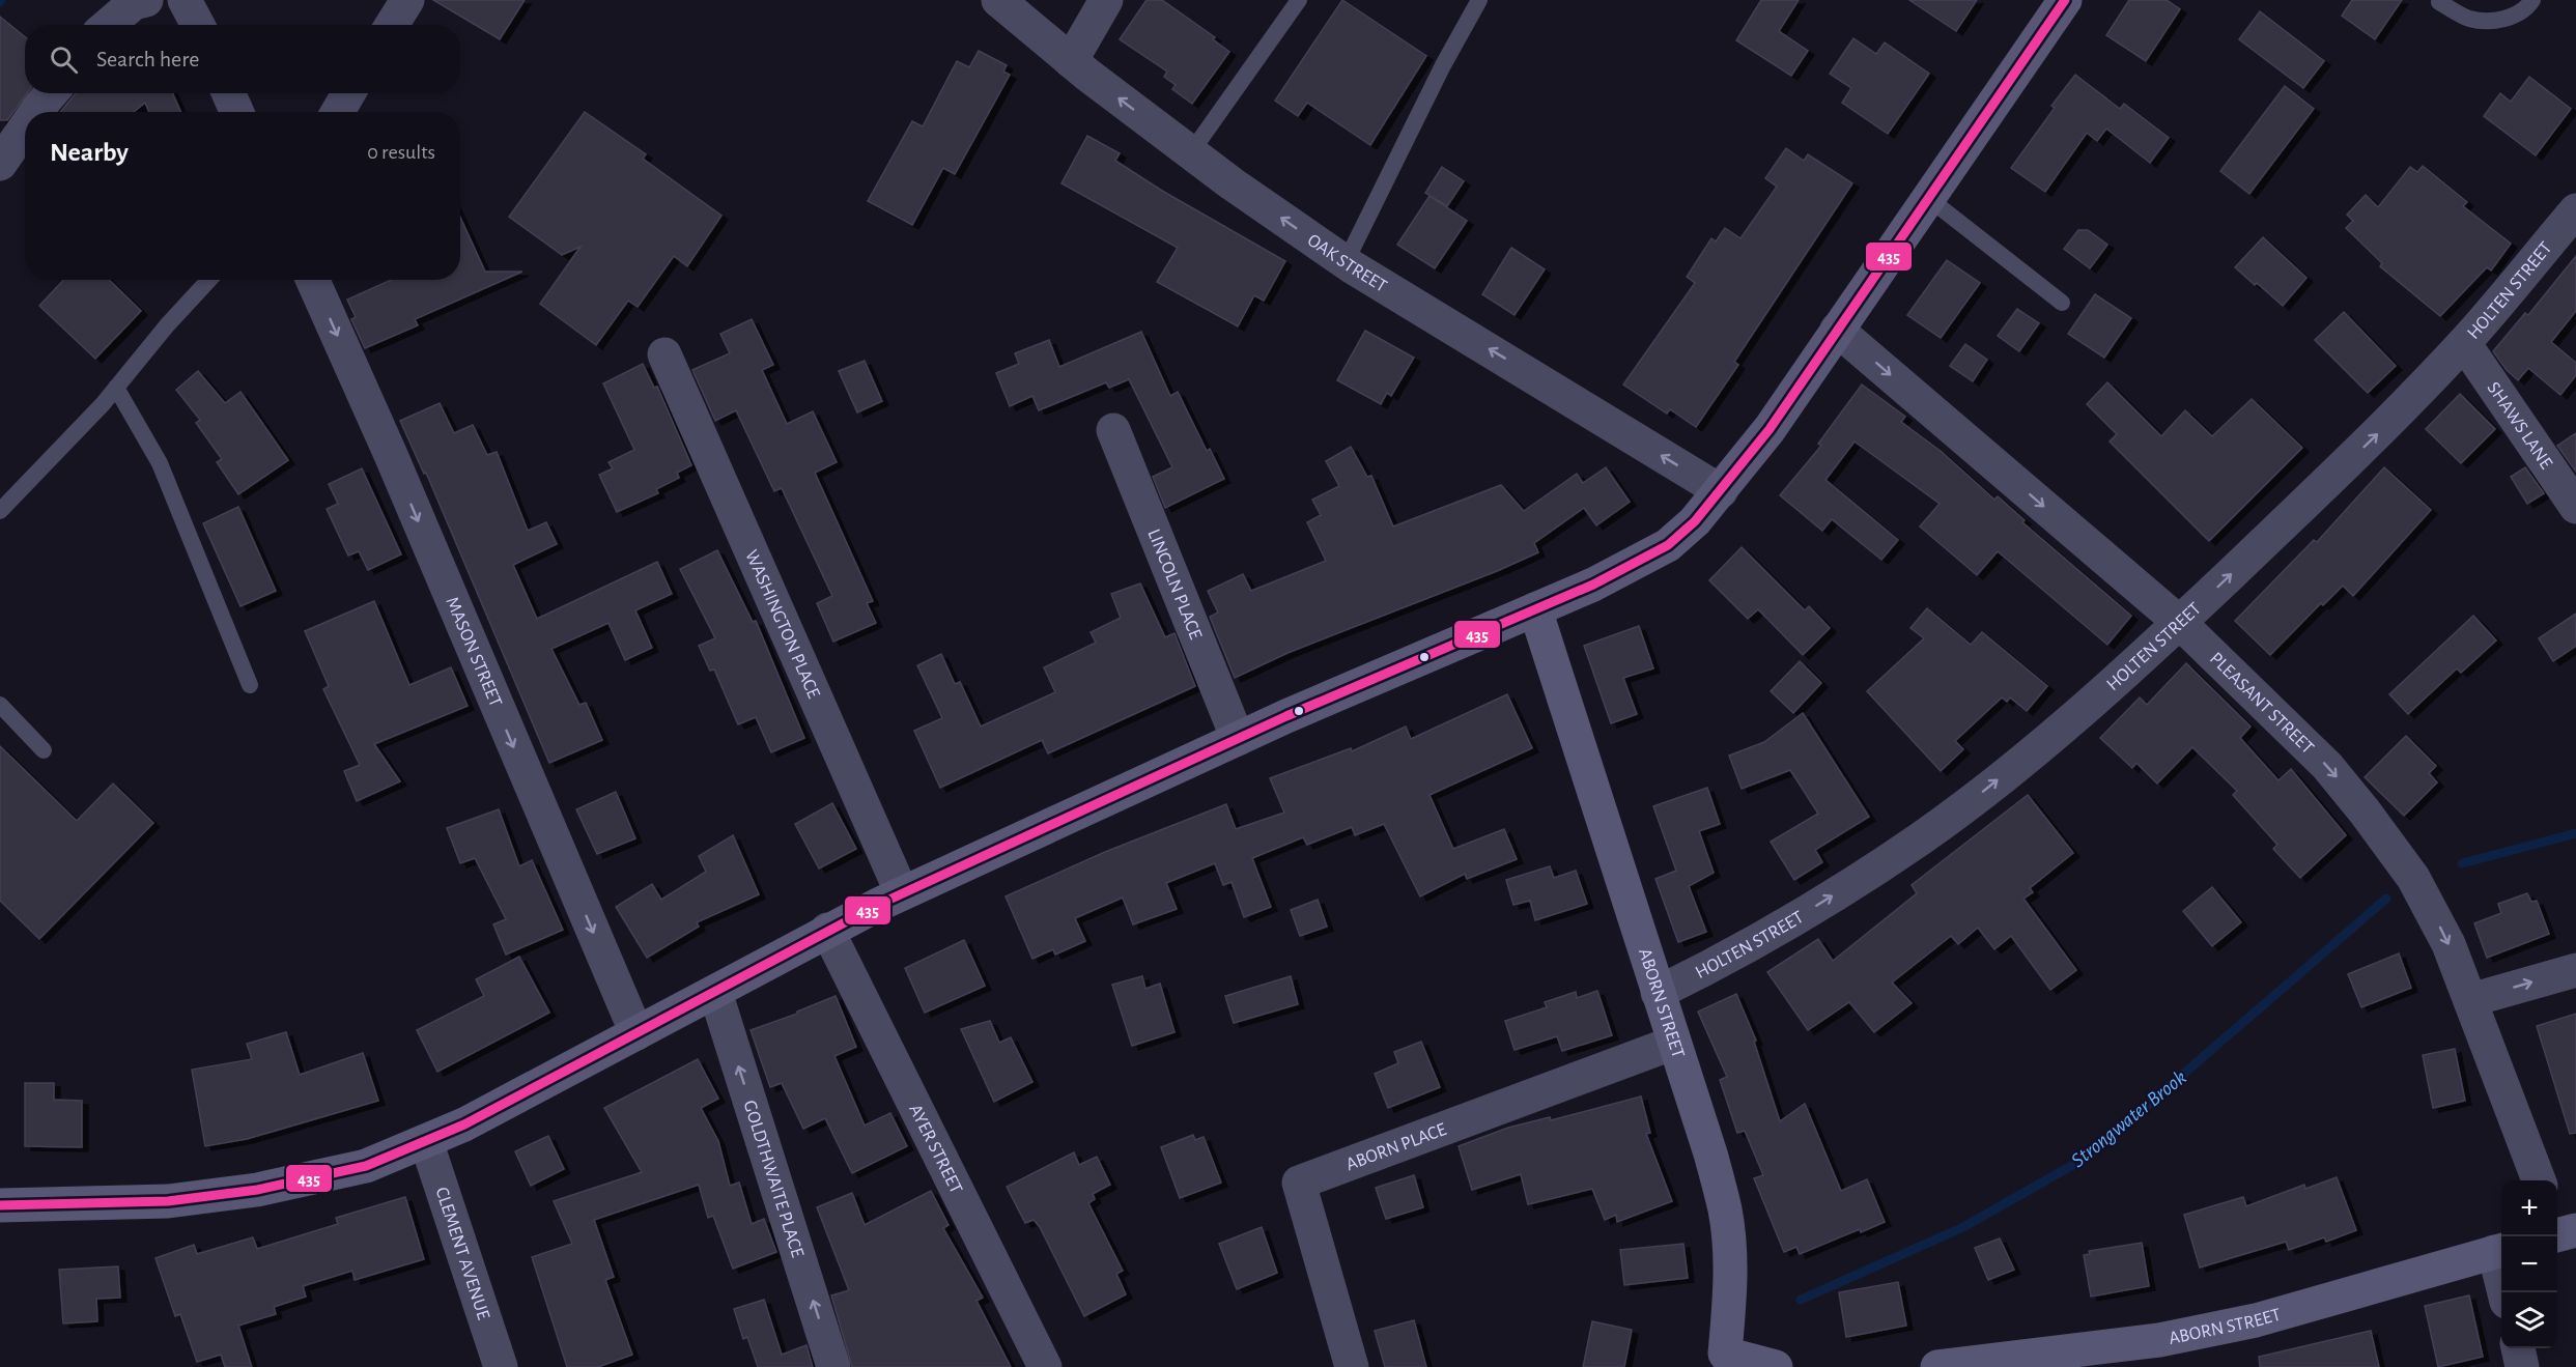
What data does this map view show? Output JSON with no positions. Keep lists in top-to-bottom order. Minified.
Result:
{"streets":{"main road":["ABORN STREET"],"street":["OAK STREET","HOLTEN STREET","SHAWS LANE","LINCOLN PLACE","WASHINGTON PLACE","MASON STREET","PLEASANT STREET","ABORN PLACE","AYER STREET","GOLDTHWAITE PLACE","CLEMENT AVENUE"]},"crossings":[["HOLTEN STREET","SHAWS LANE"],["HOLTEN STREET","PLEASANT STREET"],["HOLTEN STREET","ABORN STREET"],["ABORN STREET","ABORN PLACE"]],"one_way":["OAK STREET","HOLTEN STREET","MASON STREET","PLEASANT STREET","GOLDTHWAITE PLACE"],"water":["Strongwater Brook"],"lines":["transit line 435"],"page":{"search":"Search here","heading":["Nearby","0 results"],"map_buttons":["+","−"]}}
